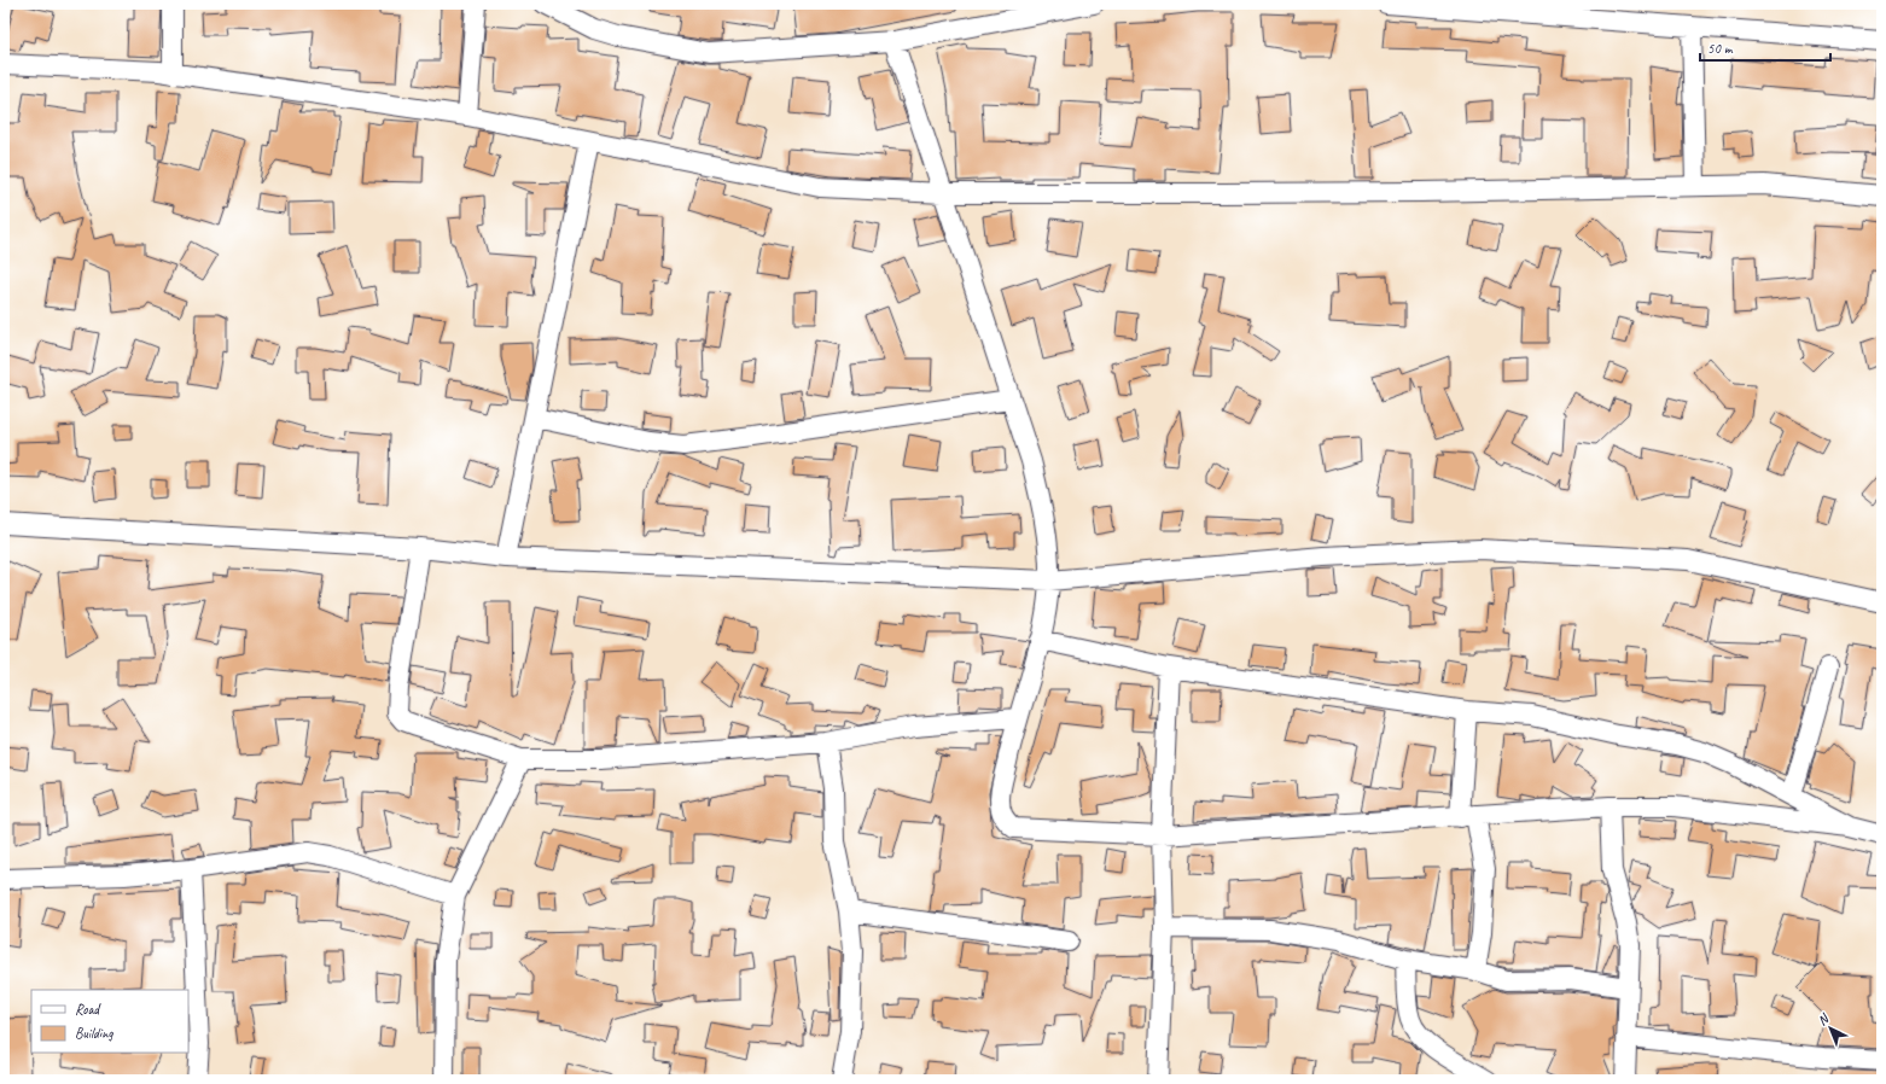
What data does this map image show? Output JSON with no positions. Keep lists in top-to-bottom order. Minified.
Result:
{"legend":["Road","Building"],"scale_bar":"50 m","north":"top left"}
